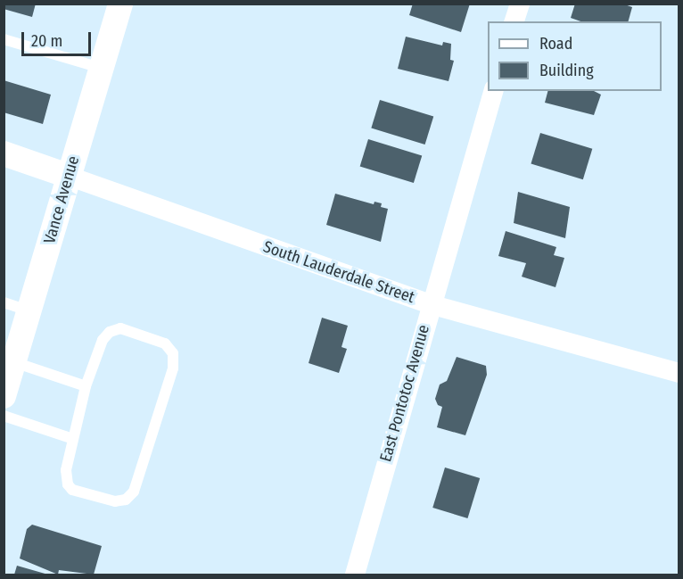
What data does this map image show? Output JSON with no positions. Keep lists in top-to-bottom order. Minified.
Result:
{"streets":{"street":["Vance Avenue","South Lauderdale Street","East Pontotoc Avenue"]},"crossings":[["Vance Avenue","South Lauderdale Street"],["South Lauderdale Street","East Pontotoc Avenue"]],"legend":["Road","Building"],"scale_bar":"20 m"}
